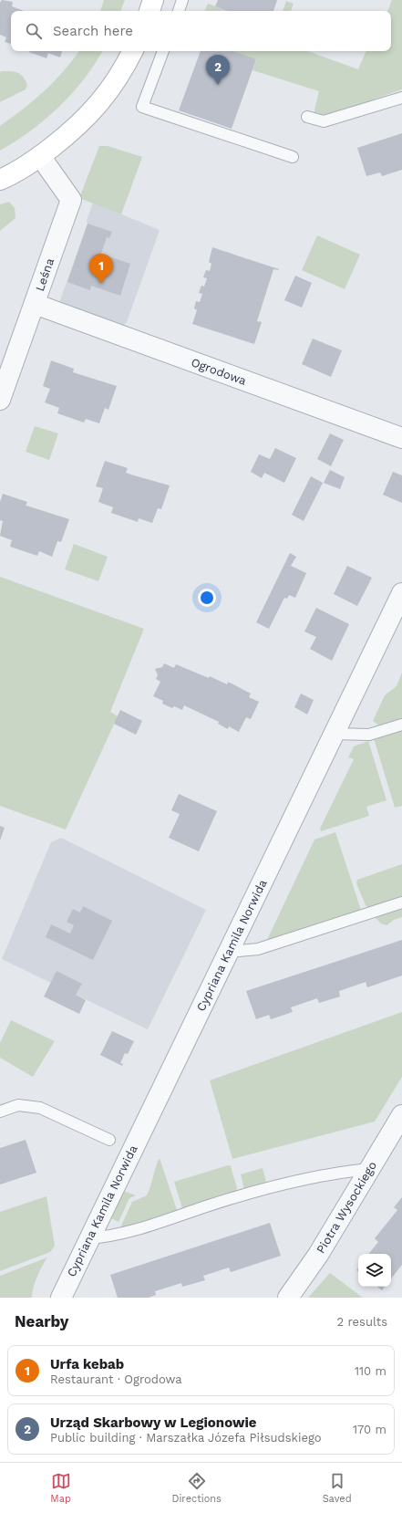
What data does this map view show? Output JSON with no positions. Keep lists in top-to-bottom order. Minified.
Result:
{"streets":{"street":["Leśna","Ogrodowa","Cypriana Kamila Norwida","Piotra Wysockiego"]},"crossings":[["Leśna","Ogrodowa"]],"page":{"search":"Search here","pins":["2","1"],"heading":["Nearby","2 results"],"list":[{"mark":"1","name":"Urfa kebab","note":"Restaurant · Ogrodowa","value":"110 m"},{"mark":"2","name":"Urząd Skarbowy w Legionowie","note":"Public building · Marszałka Józefa Piłsudskiego","value":"170 m"}],"nav":["Map","Directions","Saved"]}}
